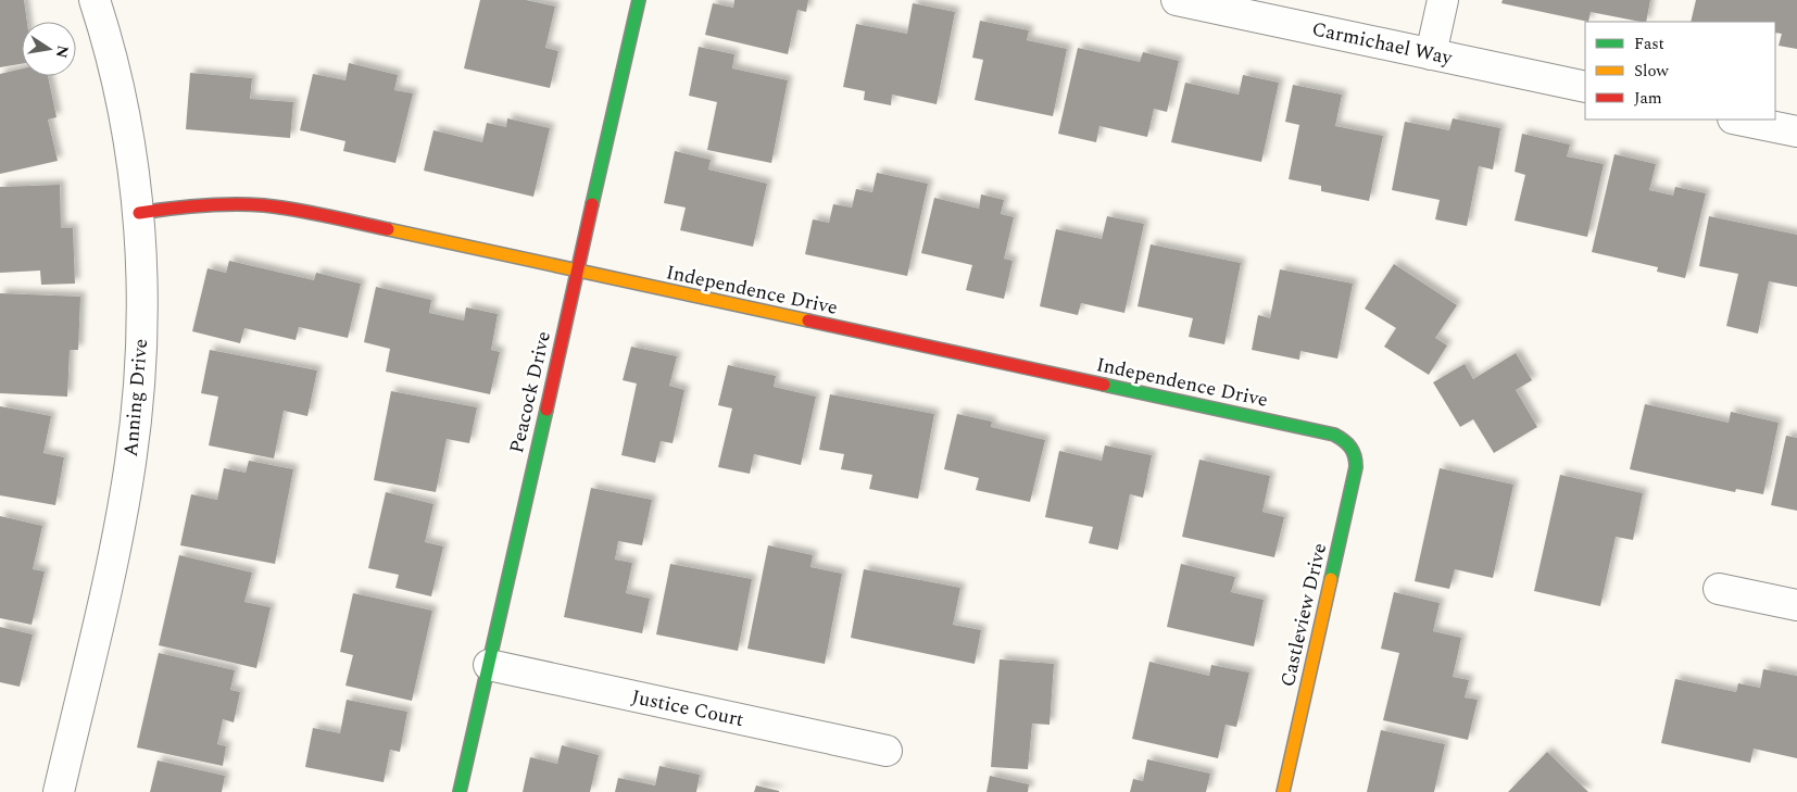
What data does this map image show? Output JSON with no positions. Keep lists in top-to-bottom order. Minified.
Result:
{"streets":{"street":["Carmichael Way","Independence Drive","Peacock Drive","Anning Drive","Castleview Drive","Justice Court"]},"crossings":[["Independence Drive","Peacock Drive"],["Independence Drive","Anning Drive"],["Independence Drive","Castleview Drive"],["Peacock Drive","Justice Court"]],"legend":["Fast","Slow","Jam"],"north":"right"}
